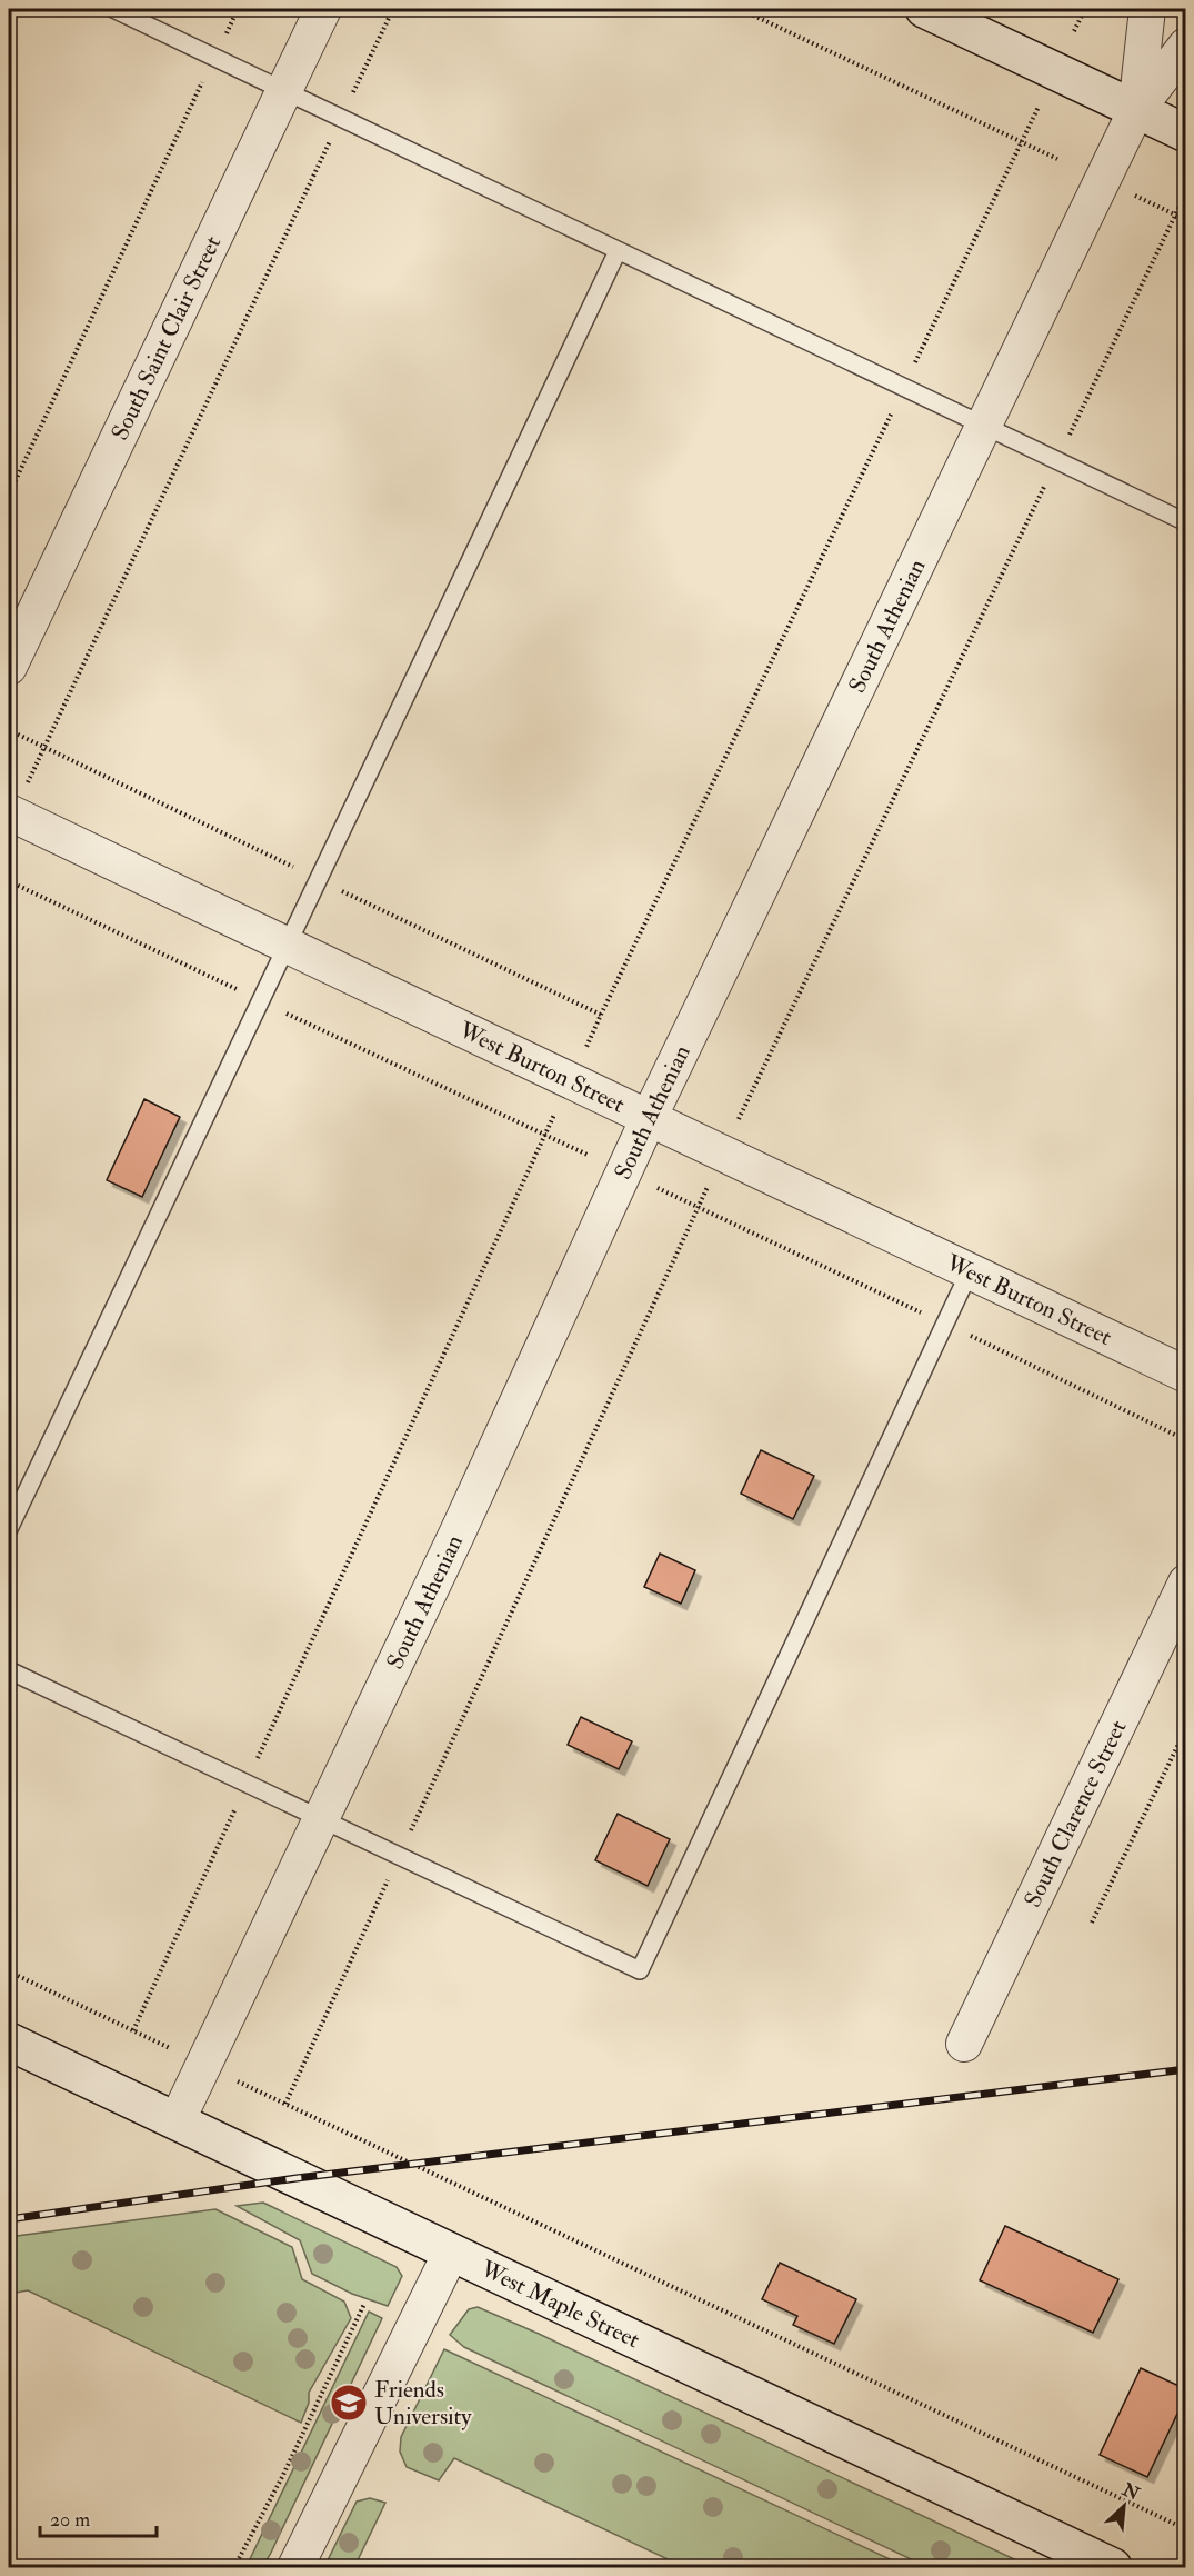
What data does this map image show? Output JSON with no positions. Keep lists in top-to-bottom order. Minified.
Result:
{"streets":{"street":["South Saint Clair Street","South Athenian","West Burton Street","South Clarence Street","West Maple Street"]},"crossings":[["South Athenian","West Burton Street"],["South Athenian","West Maple Street"]],"places":{"school or university":["Friends University"]},"scale_bar":"20 m","north":"top right"}
